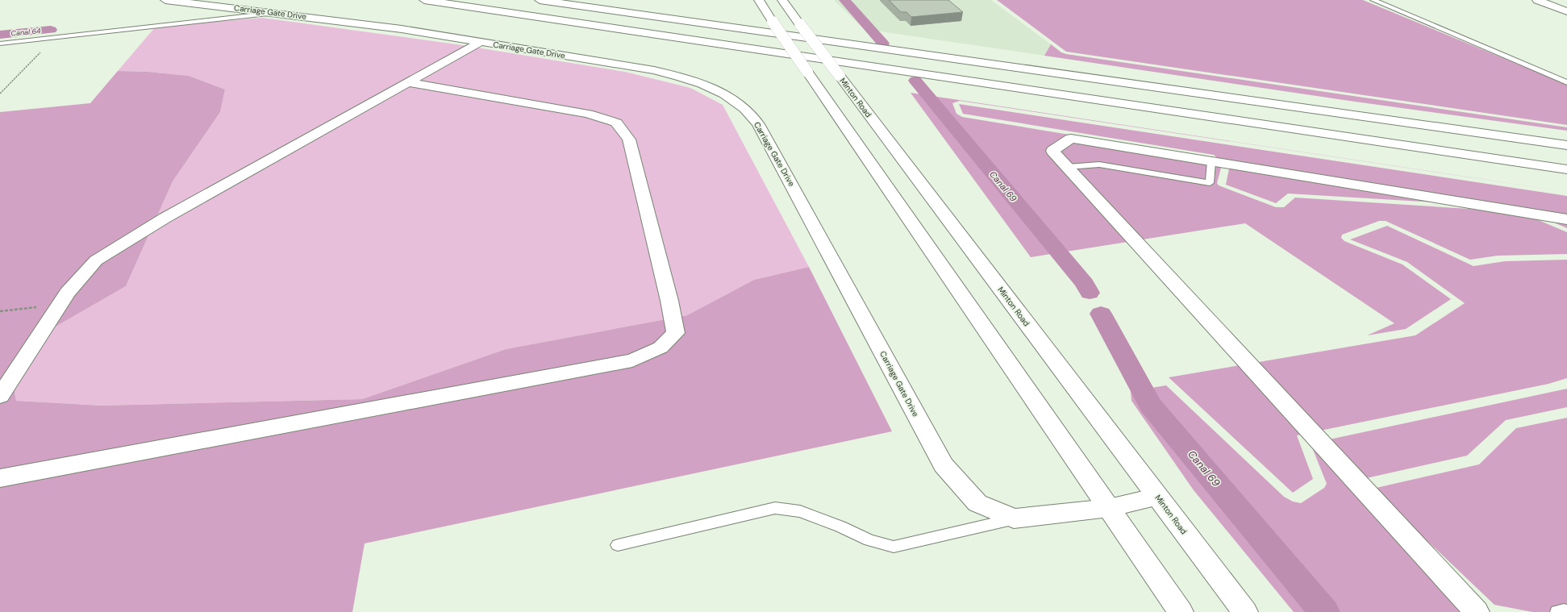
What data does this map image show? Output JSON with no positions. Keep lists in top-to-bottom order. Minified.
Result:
{"streets":{"main road":["Carriage Gate Drive","Minton Road"]},"crossings":[["Carriage Gate Drive","Minton Road"]],"water":["Canal 64","Canal 69"]}
